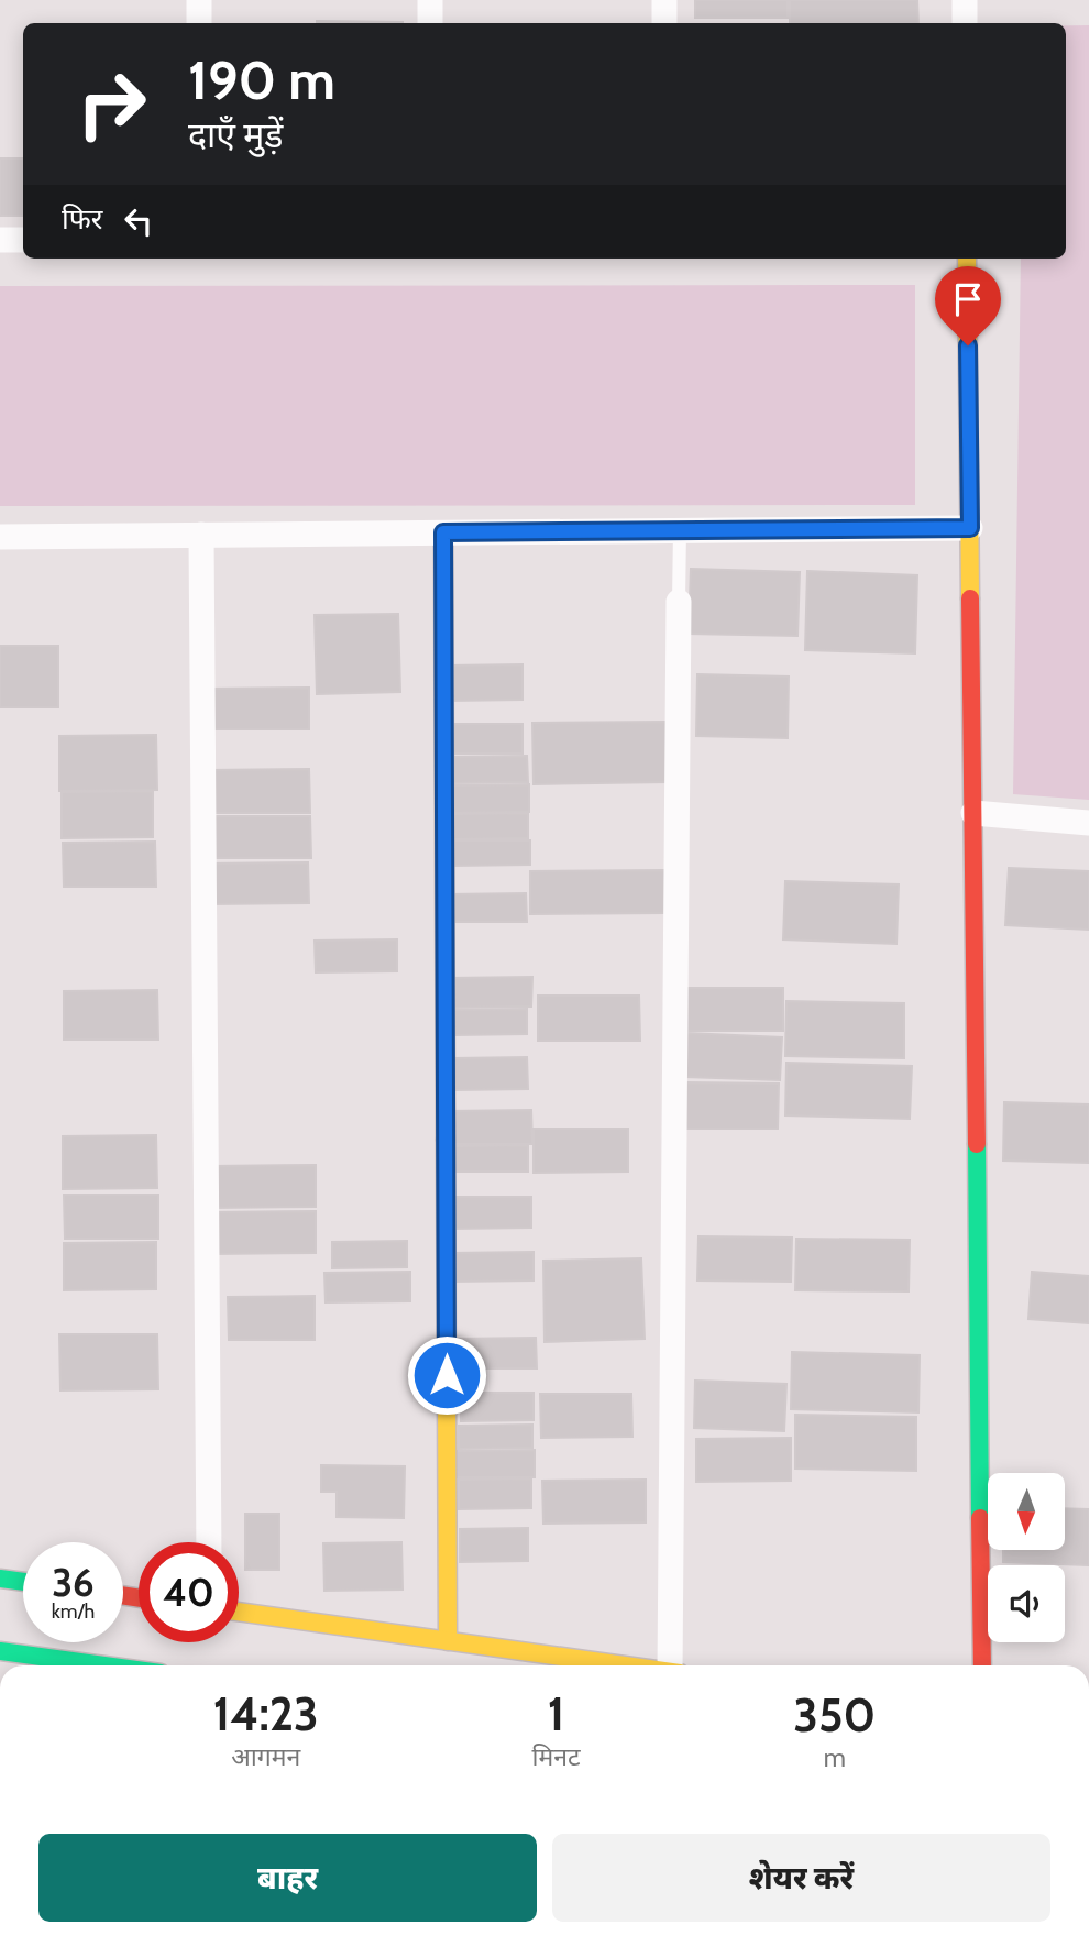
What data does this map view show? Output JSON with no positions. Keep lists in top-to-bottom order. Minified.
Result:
{"north":"bottom","page":{"turn":["190 m","दाएँ मुड़ें"],"then":"फिर","speed":"36 km/h","limit":"40","eta":["14:23","आगमन","1","मिनट","350","m"],"buttons":["बाहर","शेयर करें"]}}
